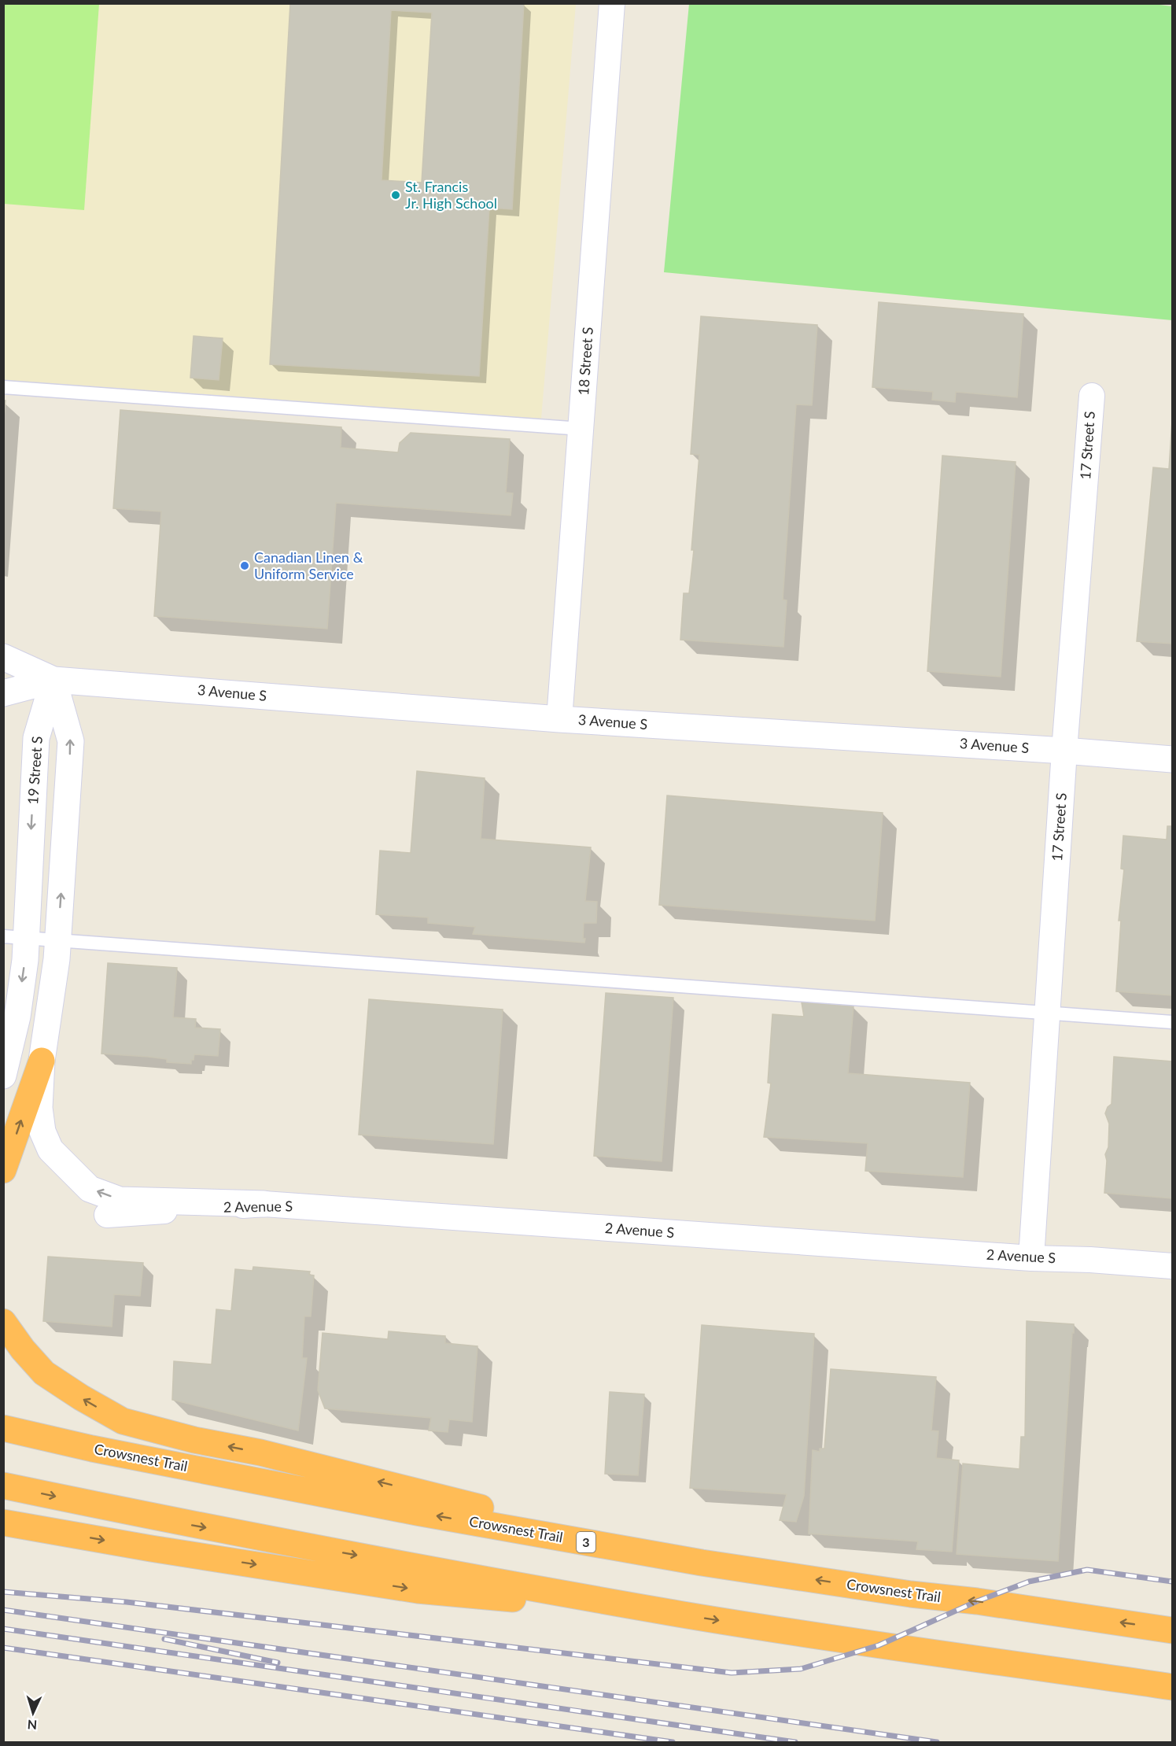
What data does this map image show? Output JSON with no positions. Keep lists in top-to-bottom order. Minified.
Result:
{"streets":{"highway":["Crowsnest Trail","3"],"main road":["3 Avenue S","19 Street S"],"street":["18 Street S","17 Street S","2 Avenue S"]},"crossings":[["18 Street S","3 Avenue S"],["17 Street S","3 Avenue S"],["17 Street S","2 Avenue S"],["3 Avenue S","19 Street S"]],"places":["St. Francis Jr. High School","Canadian Linen & Uniform Service"],"north":"bottom"}
